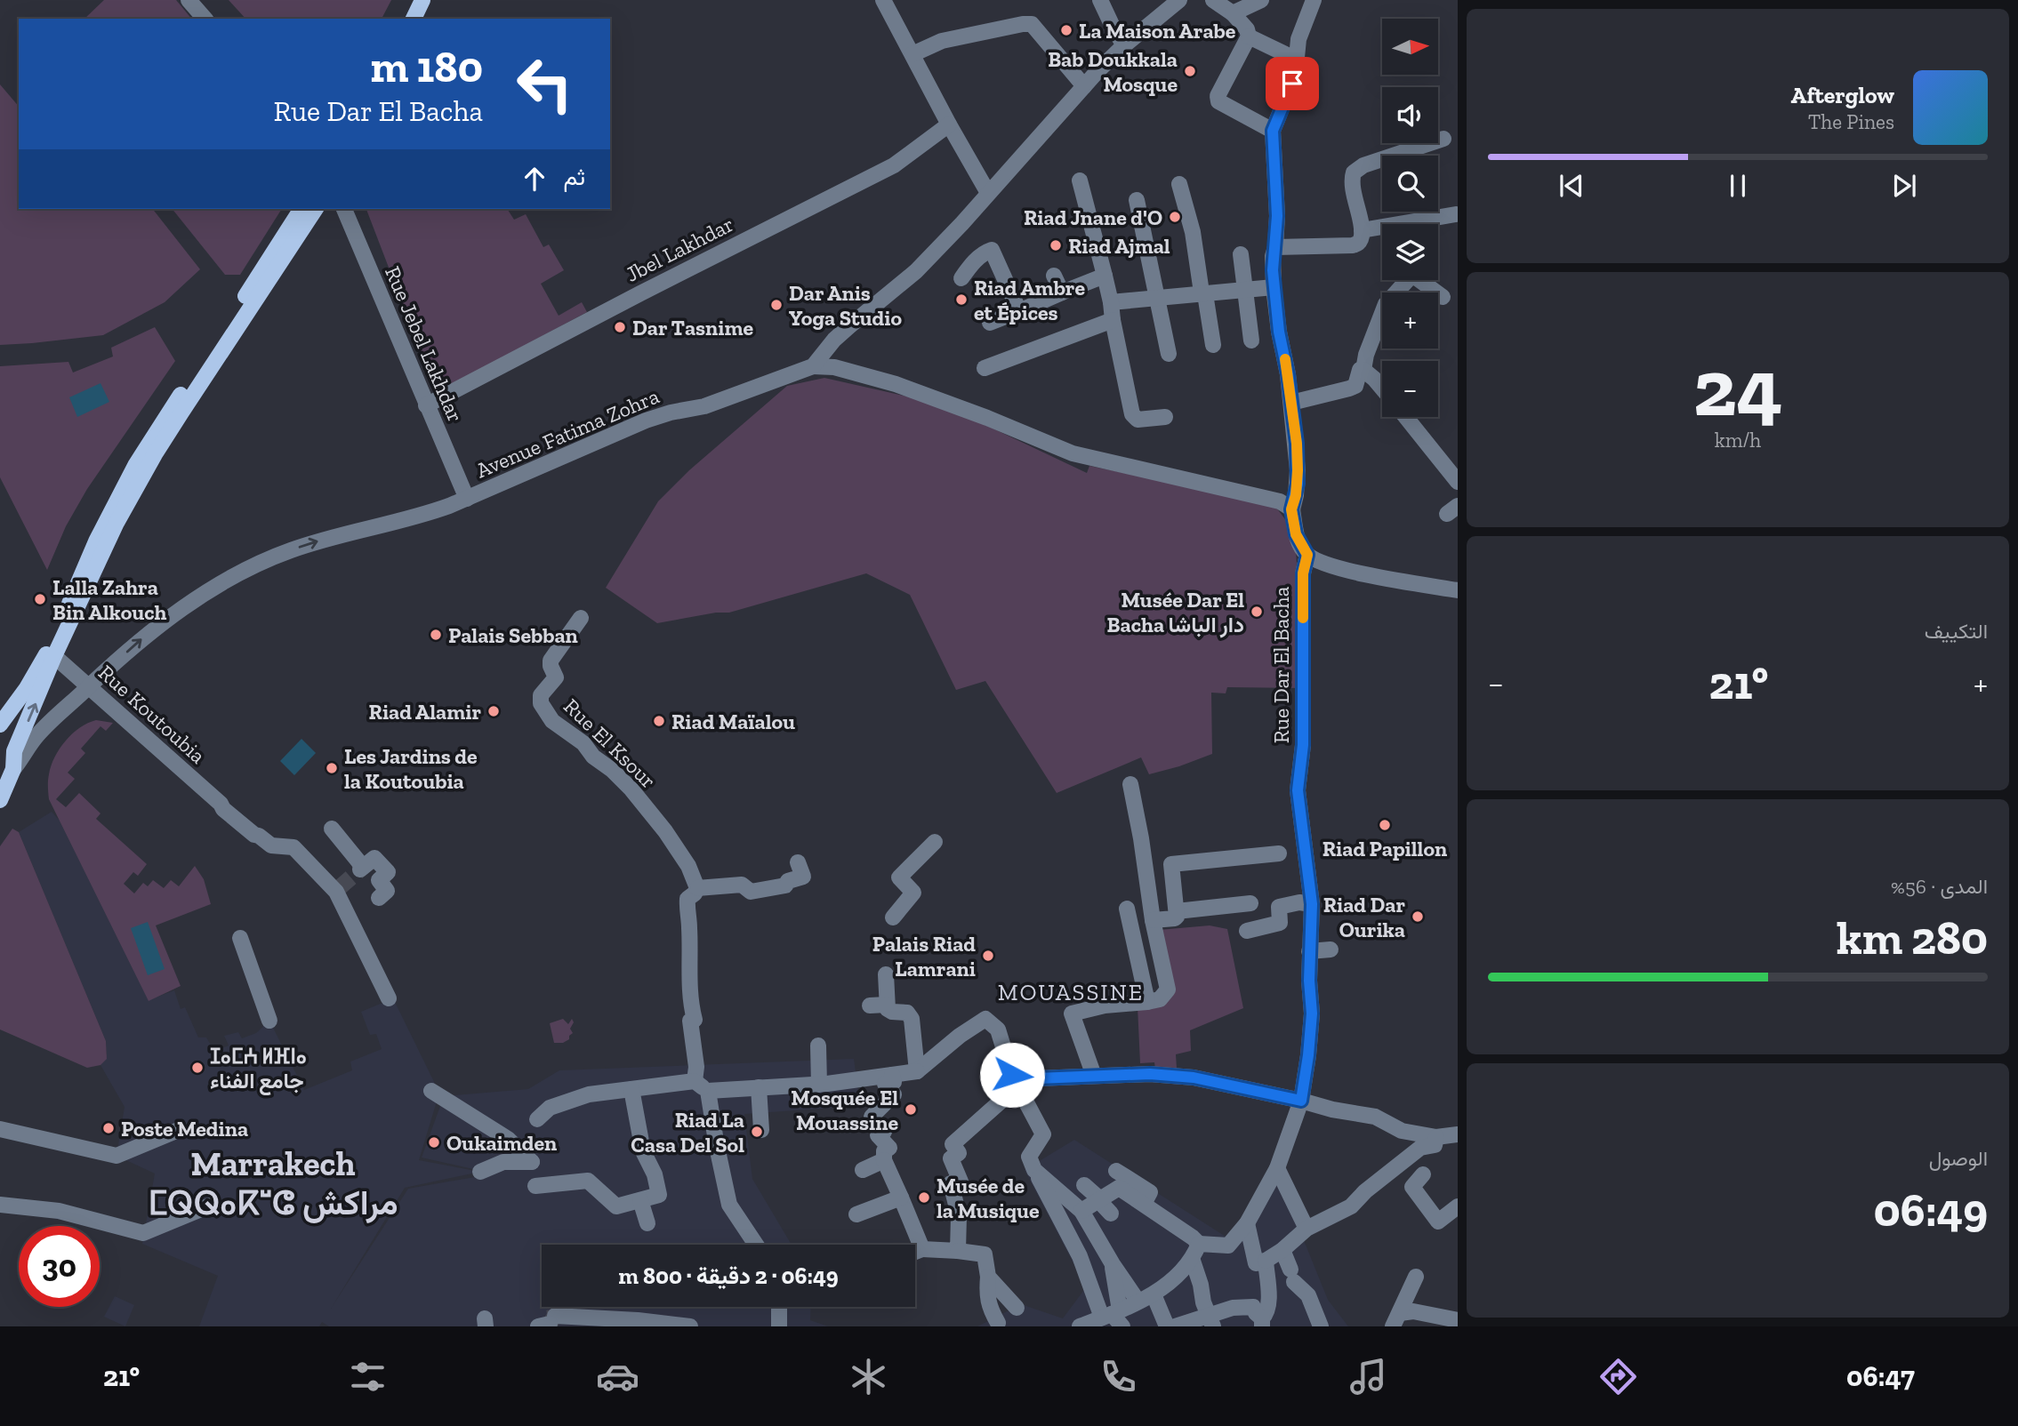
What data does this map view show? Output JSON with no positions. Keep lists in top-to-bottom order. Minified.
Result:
{"streets":{"street":["Jbel Lakhdar","Rue Jebel Lakhdar","Avenue Fatima Zohra","Rue Dar El Bacha","Rue Koutoubia","Rue El Ksour"]},"crossings":[["Jbel Lakhdar","Rue Jebel Lakhdar"],["Rue Jebel Lakhdar","Avenue Fatima Zohra"],["Avenue Fatima Zohra","Rue Koutoubia"]],"districts":["MOUASSINE","Marrakech ⵎⵕⵕⴰⴽⵯⵛ مراكش"],"places":["La Maison Arabe","Bab Doukkala Mosque","Riad Jnane d'O","Riad Ajmal","Riad Ambre et Épices","Dar Anis Yoga Studio","Dar Tasnime","Lalla Zahra Bin Alkouch","Musée Dar El Bacha دار الباشا","Palais Sebban","Riad Alamir","Riad Maïalou","Les Jardins de la Koutoubia","Riad Papillon","Riad Dar Ourika","Palais Riad Lamrani","ⵊⴰⵎⵄ ⵍⴼⵏⴰ جامع الفناء","Mosquée El Mouassine","Poste Medina","Riad La Casa Del Sol","Oukaimden","Musée de la Musique"],"north":"right","page":{"map_buttons":["+","−"],"turn":["180 m","Rue Dar El Bacha"],"song":["Afterglow","The Pines"],"then":"ثم","tile":[["24","km/h"],"التكييف",["المدى · 56%","280 km"],["الوصول","06:49"]],"heat":["−","21°","+"],"limit":"30","trip":"06:49 · 2 دقيقة · 800 m","tabs":["06:47","21°"]}}
